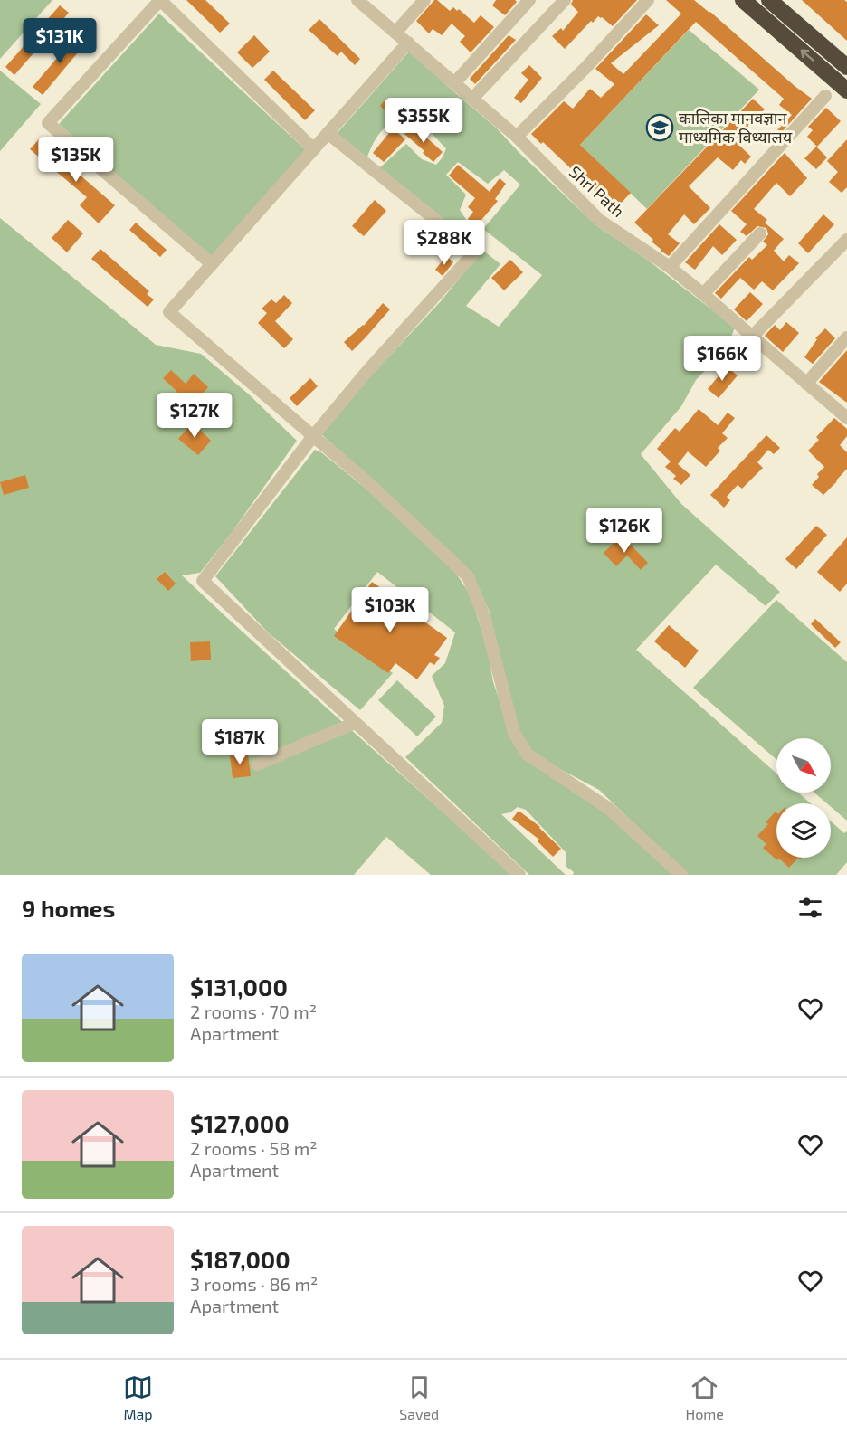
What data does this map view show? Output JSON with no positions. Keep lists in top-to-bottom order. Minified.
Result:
{"streets":{"street":["Shri Path"]},"places":{"school or university":["कालिका मानवज्ञान माध्यमिक विध्यालय"]},"north":"bottom right","page":{"price":["$131K","$355K","$135K","$288K","$166K","$127K","$126K","$103K","$187K"],"heading":"9 homes","list":[{"name":"$131,000","note":"2 rooms · 70 m² · Apartment"},{"name":"$127,000","note":"2 rooms · 58 m² · Apartment"},{"name":"$187,000","note":"3 rooms · 86 m² · Apartment"}],"tabs":["Map","Saved","Home"]}}
